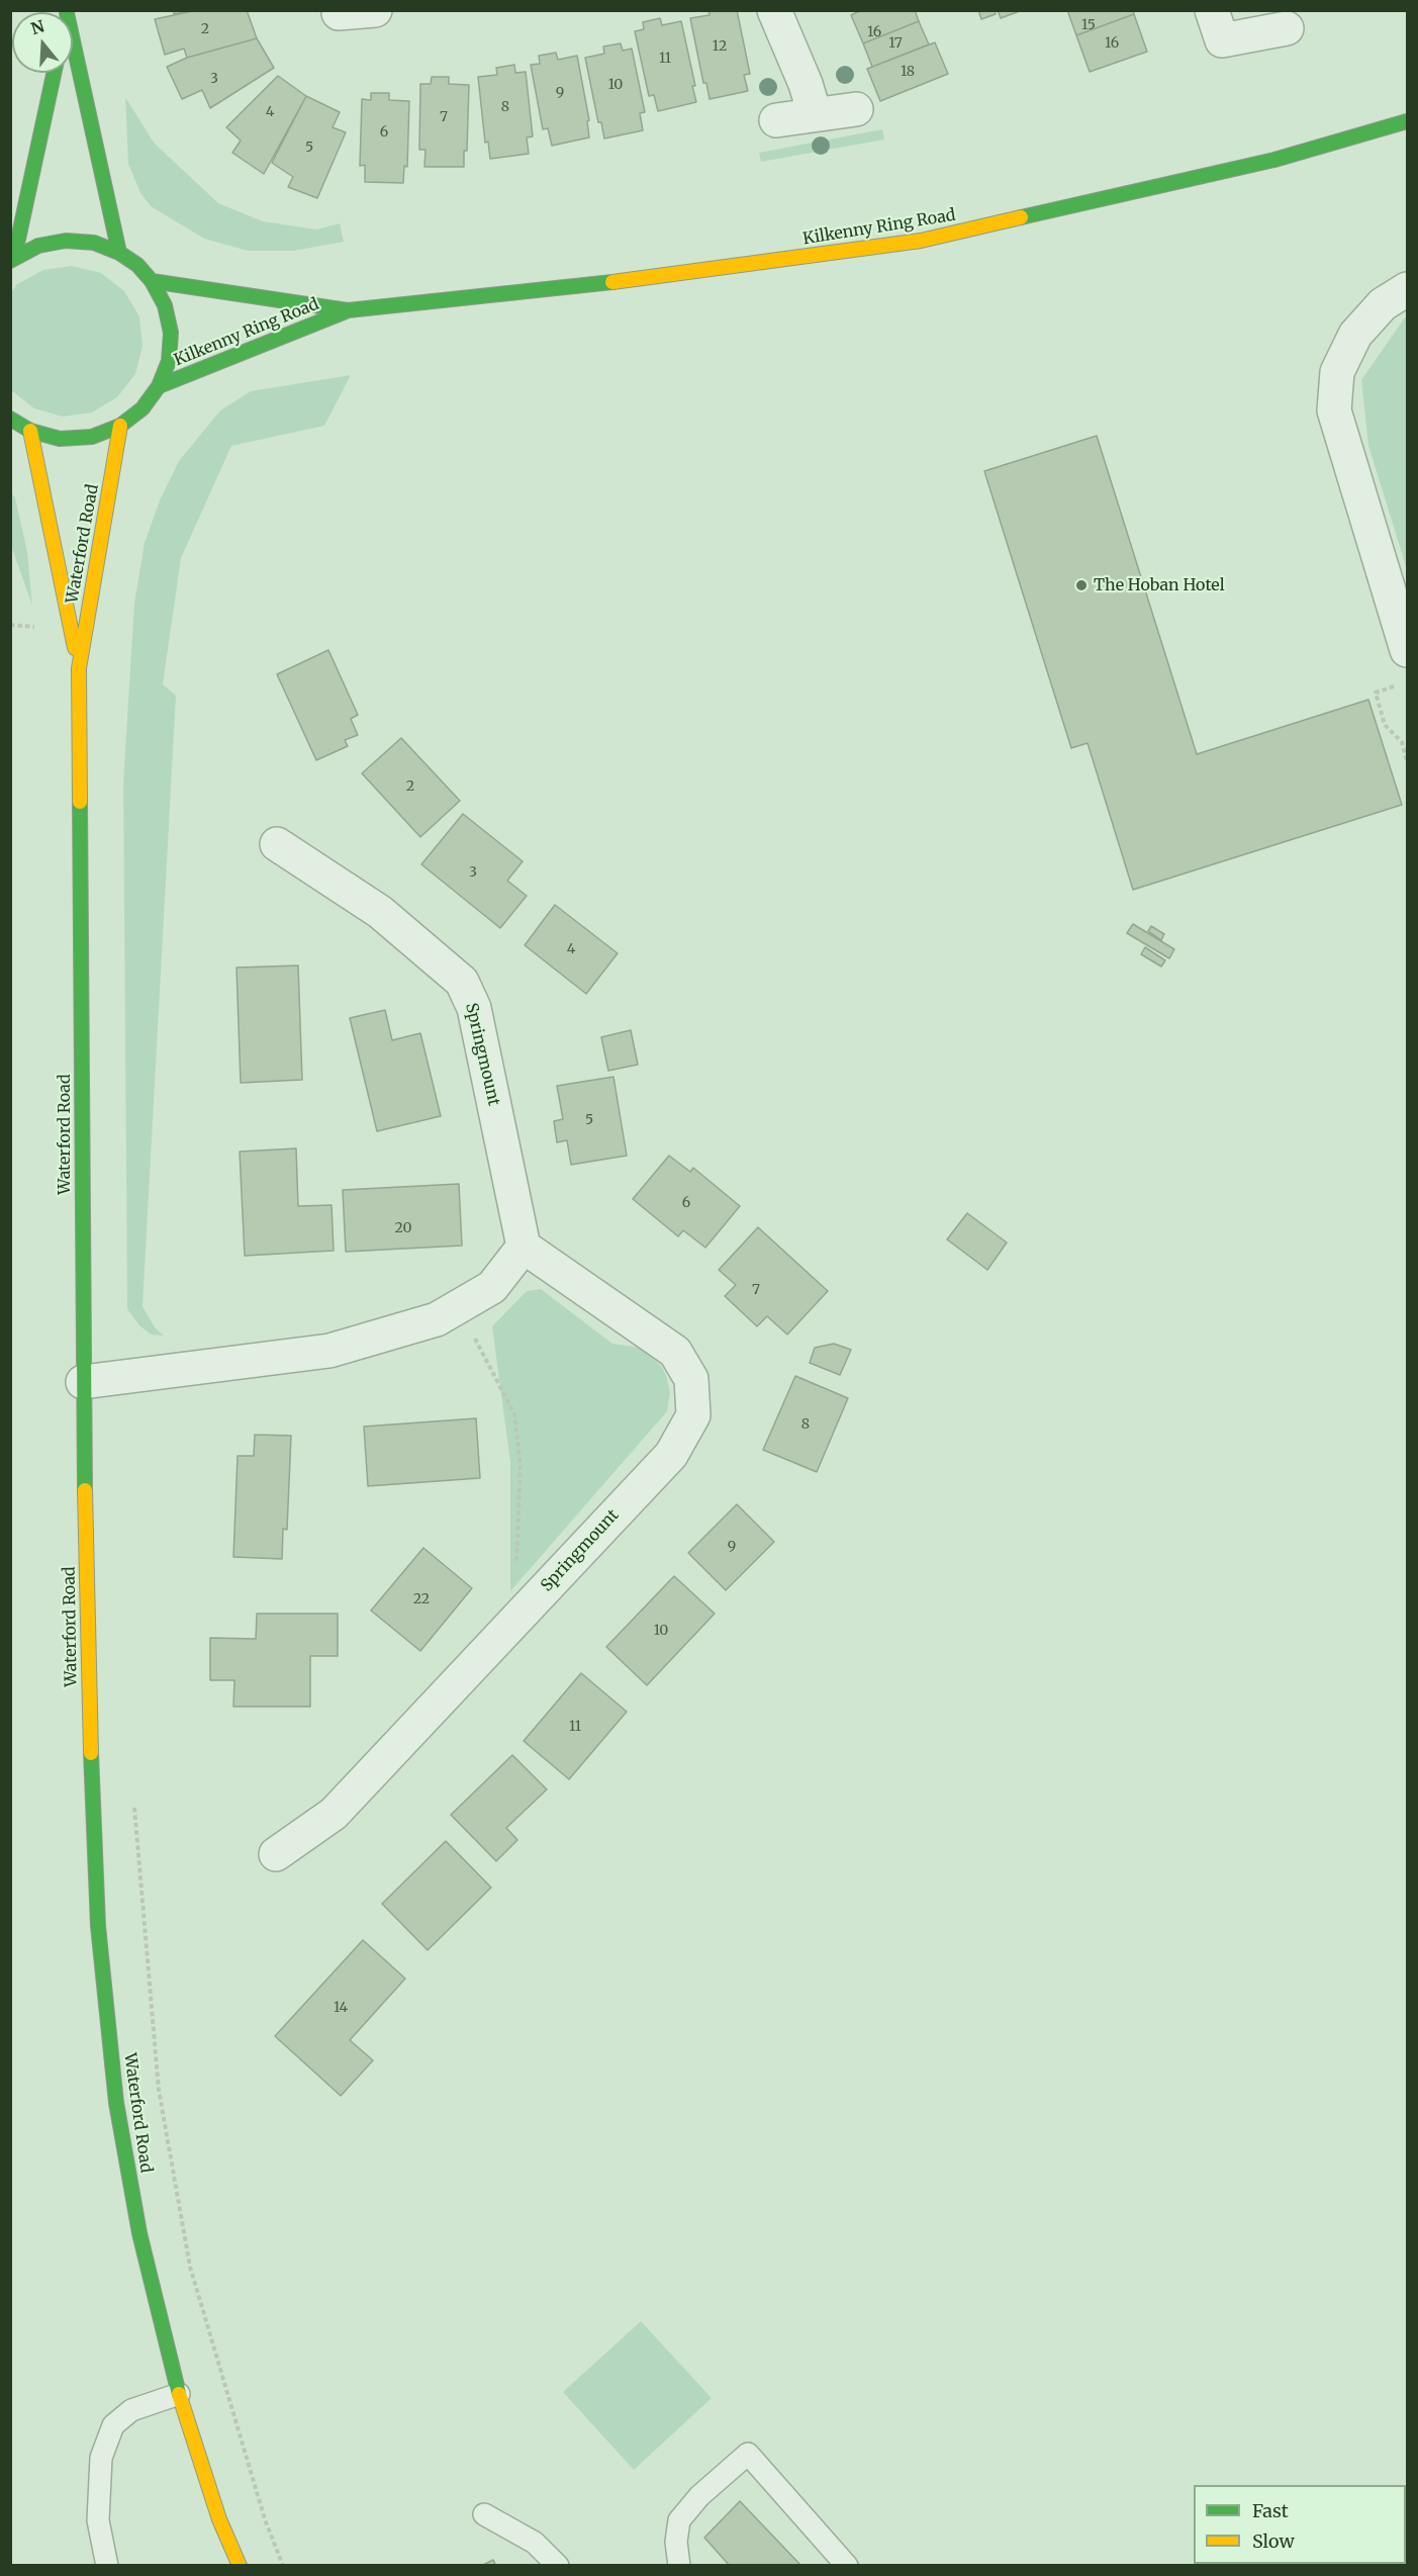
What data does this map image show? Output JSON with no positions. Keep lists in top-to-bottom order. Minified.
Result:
{"streets":{"main road":["Kilkenny Ring Road","Waterford Road"],"street":["Springmount"]},"places":["The Hoban Hotel"],"house_numbers":["15","2","16","17","16","12","11","18","3","10","9","8","4","7","6","5","2","3","4","5","6","20","7","8","9","22","10","11","14"],"legend":["Fast","Slow"],"north":"top"}
